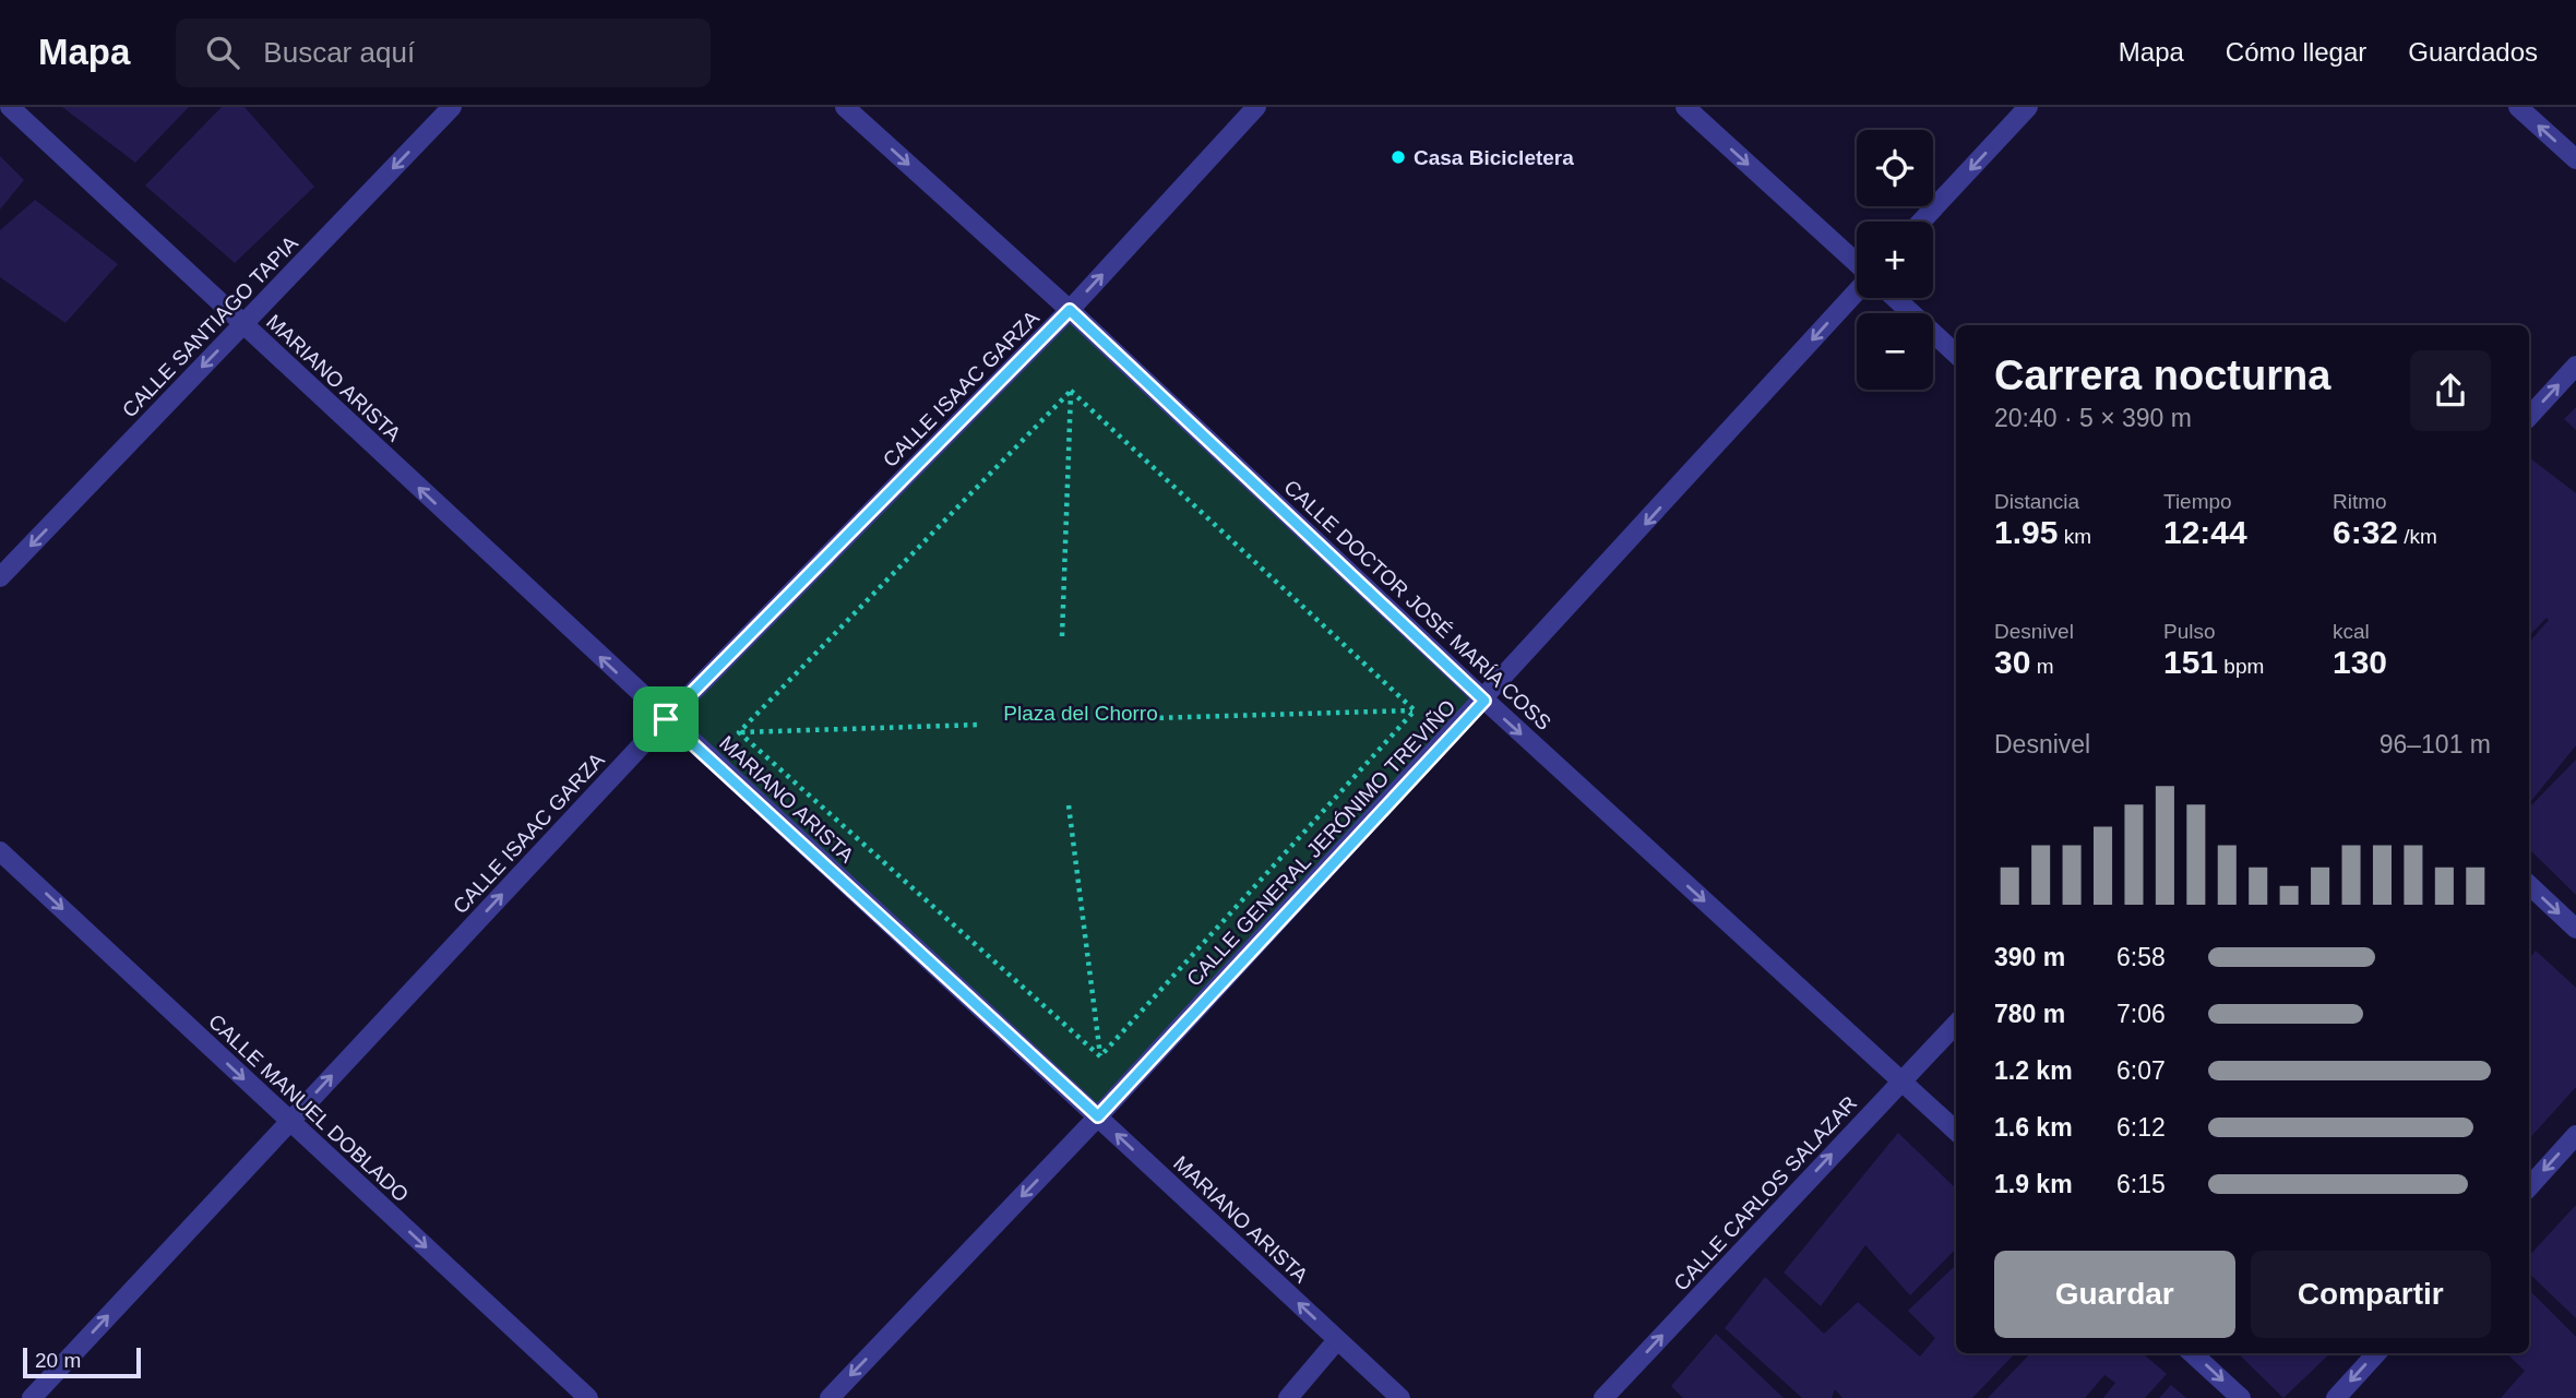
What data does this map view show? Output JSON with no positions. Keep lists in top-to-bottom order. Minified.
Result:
{"streets":{"street":["CALLE SANTIAGO TAPIA","MARIANO ARISTA","CALLE ISAAC GARZA","CALLE DOCTOR JOSÉ MARÍA COSS","CALLE GENERAL JERÓNIMO TREVIÑO","CALLE MANUEL DOBLADO","CALLE CARLOS SALAZAR"]},"crossings":[["CALLE SANTIAGO TAPIA","MARIANO ARISTA"],["MARIANO ARISTA","CALLE ISAAC GARZA"],["MARIANO ARISTA","CALLE GENERAL JERÓNIMO TREVIÑO"],["CALLE ISAAC GARZA","CALLE DOCTOR JOSÉ MARÍA COSS"],["CALLE ISAAC GARZA","CALLE MANUEL DOBLADO"],["CALLE DOCTOR JOSÉ MARÍA COSS","CALLE GENERAL JERÓNIMO TREVIÑO"],["CALLE DOCTOR JOSÉ MARÍA COSS","CALLE CARLOS SALAZAR"]],"one_way":["CALLE SANTIAGO TAPIA","MARIANO ARISTA","CALLE ISAAC GARZA","CALLE DOCTOR JOSÉ MARÍA COSS","CALLE GENERAL JERÓNIMO TREVIÑO","CALLE MANUEL DOBLADO","CALLE CARLOS SALAZAR"],"parks":["Plaza del Chorro"],"places":["Casa Bicicletera"],"scale_bar":"20 m","page":{"header":"Mapa","search":"Buscar aquí","nav":["Mapa","Cómo llegar","Guardados"],"map_buttons":["+","−"],"heading":["Carrera nocturna","20:40 · 5 × 390 m"],"stats":[["Distancia","1.95 km"],["Tiempo","12:44"],["Ritmo","6:32 /km"],["Desnivel","30 m"],["Pulso","151 bpm"],["kcal","130"]],"chart":["Desnivel","96–101 m"],"list":[{"name":"390 m","note":"6:58"},{"name":"780 m","note":"7:06"},{"name":"1.2 km","note":"6:07"},{"name":"1.6 km","note":"6:12"},{"name":"1.9 km","note":"6:15"}],"buttons":["Guardar","Compartir"],"scale":"20 m"}}
